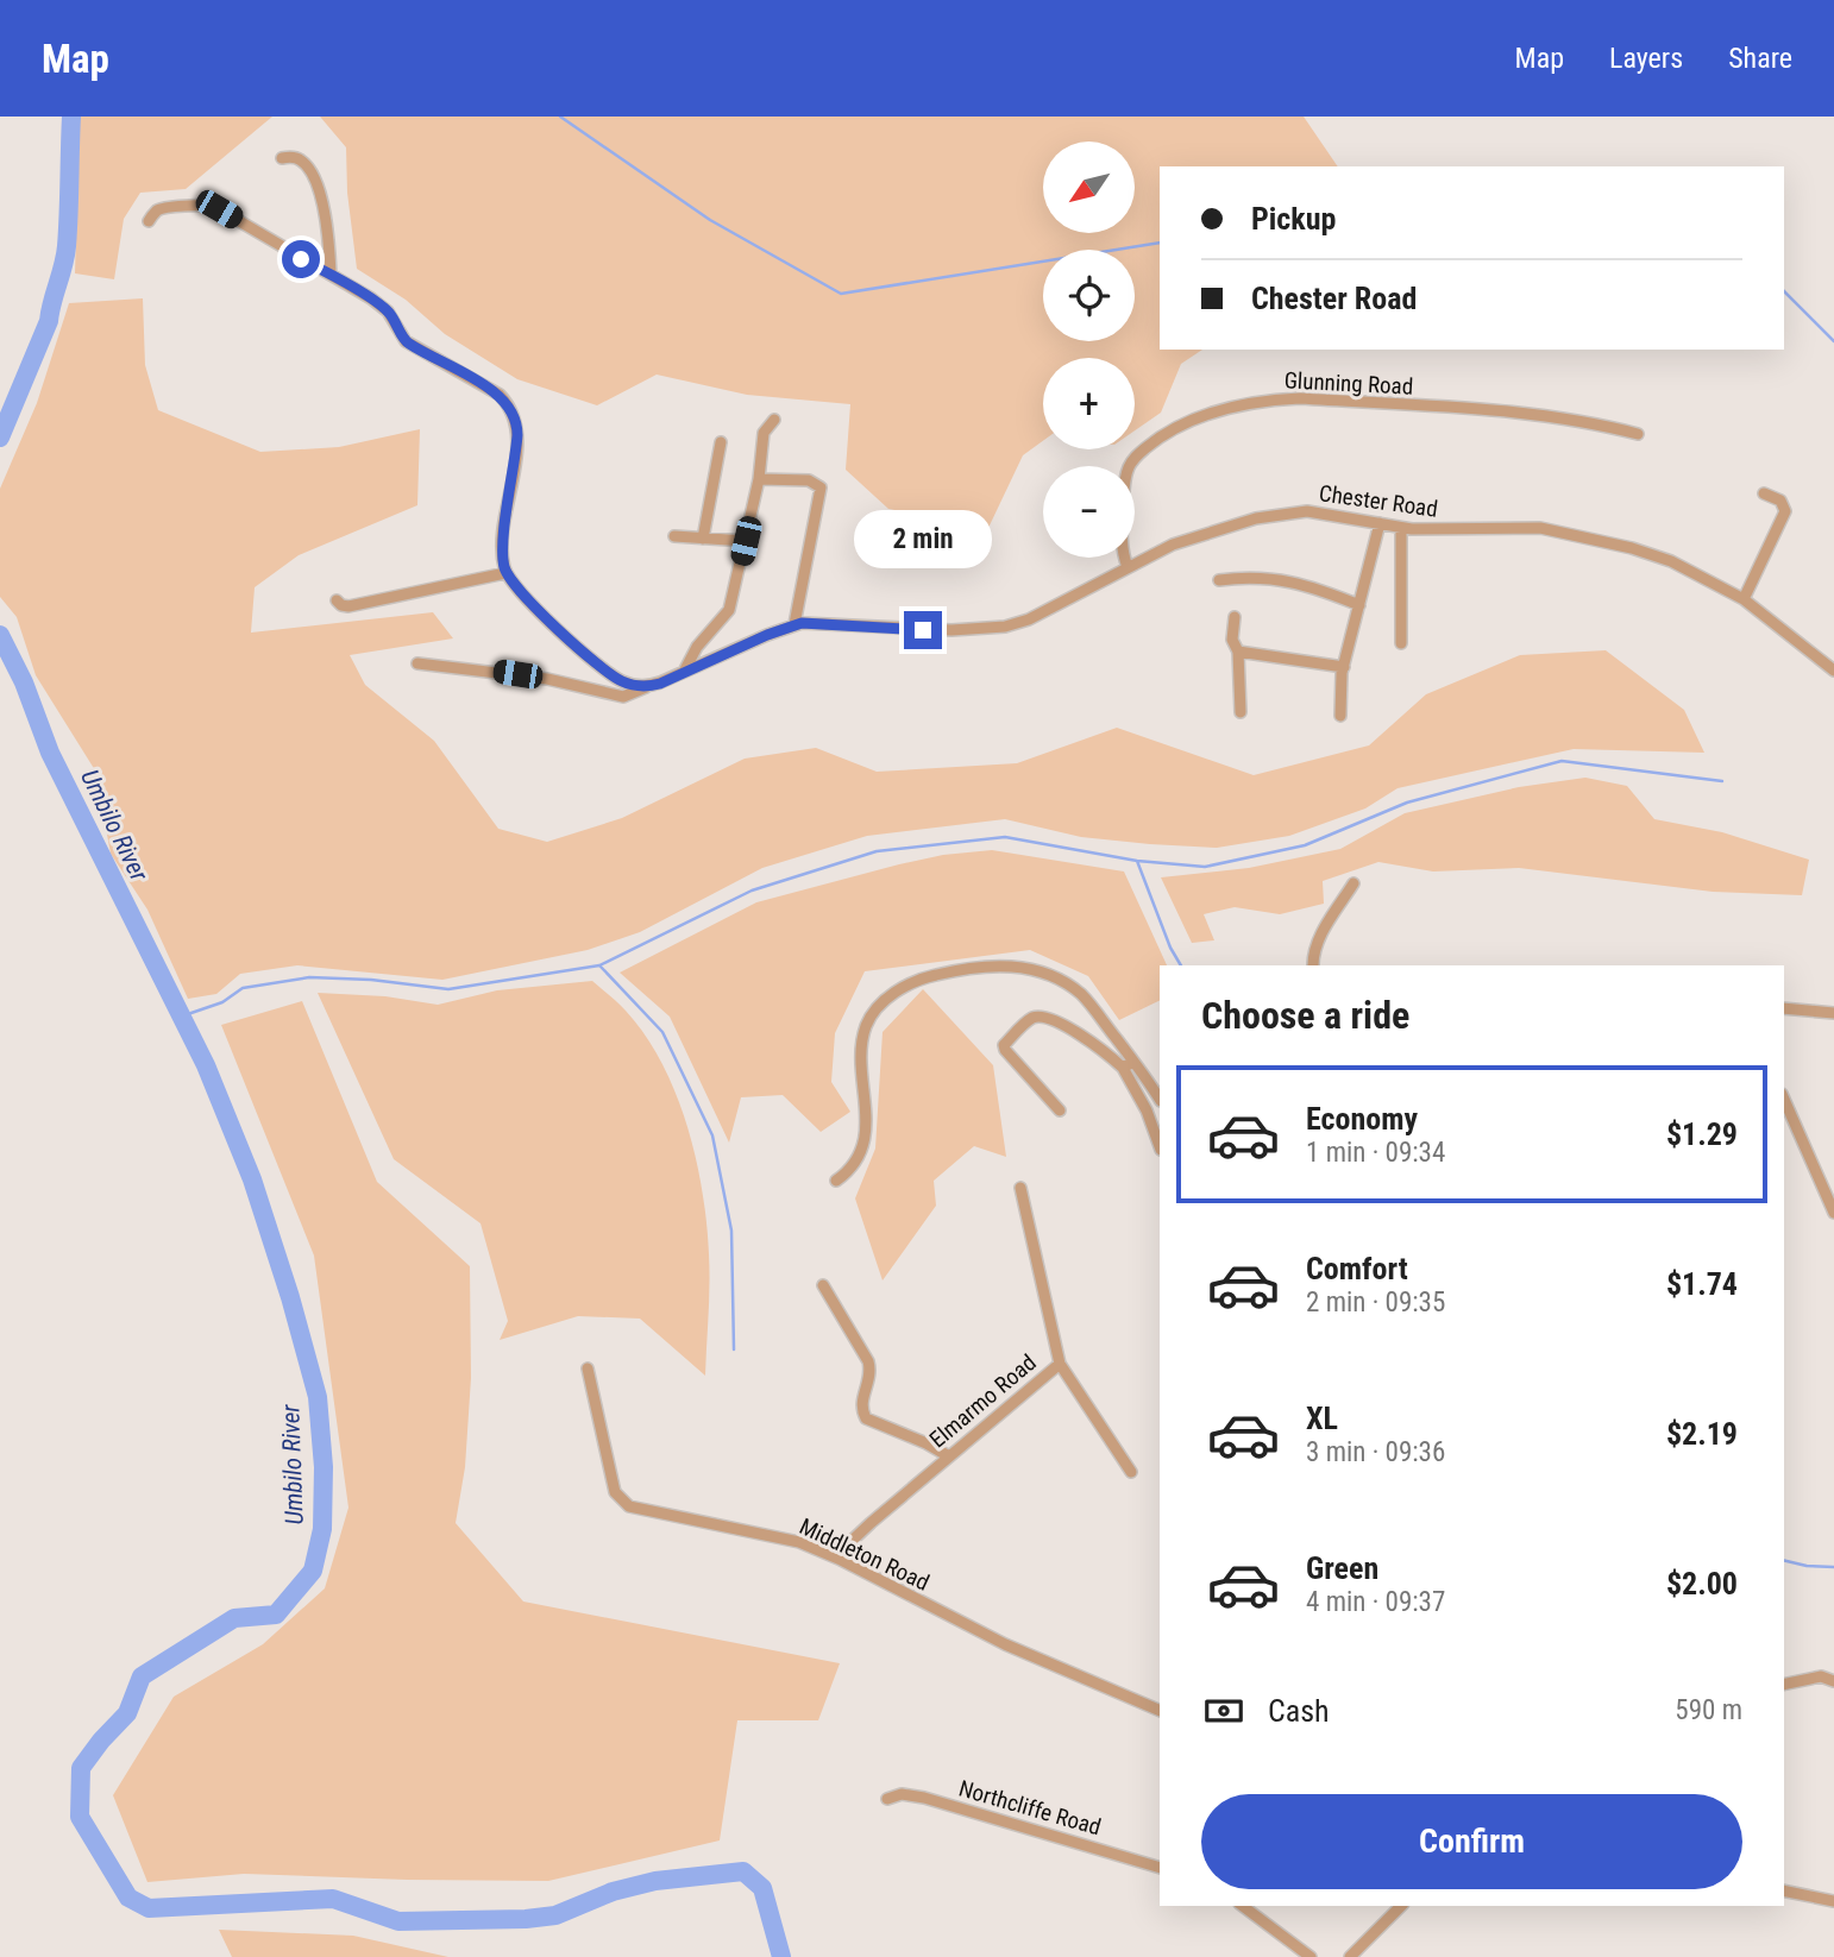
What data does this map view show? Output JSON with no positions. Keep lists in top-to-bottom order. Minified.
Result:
{"streets":{"street":["Glunning Road","Chester Road","Elmarmo Road","Middleton Road","Northcliffe Road"]},"crossings":[["Glunning Road","Chester Road"],["Elmarmo Road","Middleton Road"]],"water":["Umbilo River"],"north":"bottom left","page":{"header":"Map","nav":["Map","Layers","Share"],"map_buttons":["+","−"],"banner":["Pickup","Chester Road"],"bubble":"2 min","heading":"Choose a ride","list":[{"name":"Economy","note":"1 min · 09:34","value":"$1.29"},{"name":"Comfort","note":"2 min · 09:35","value":"$1.74"},{"name":"XL","note":"3 min · 09:36","value":"$2.19"},{"name":"Green","note":"4 min · 09:37","value":"$2.00"}],"pay":["Cash","590 m"],"buttons":"Confirm"}}
